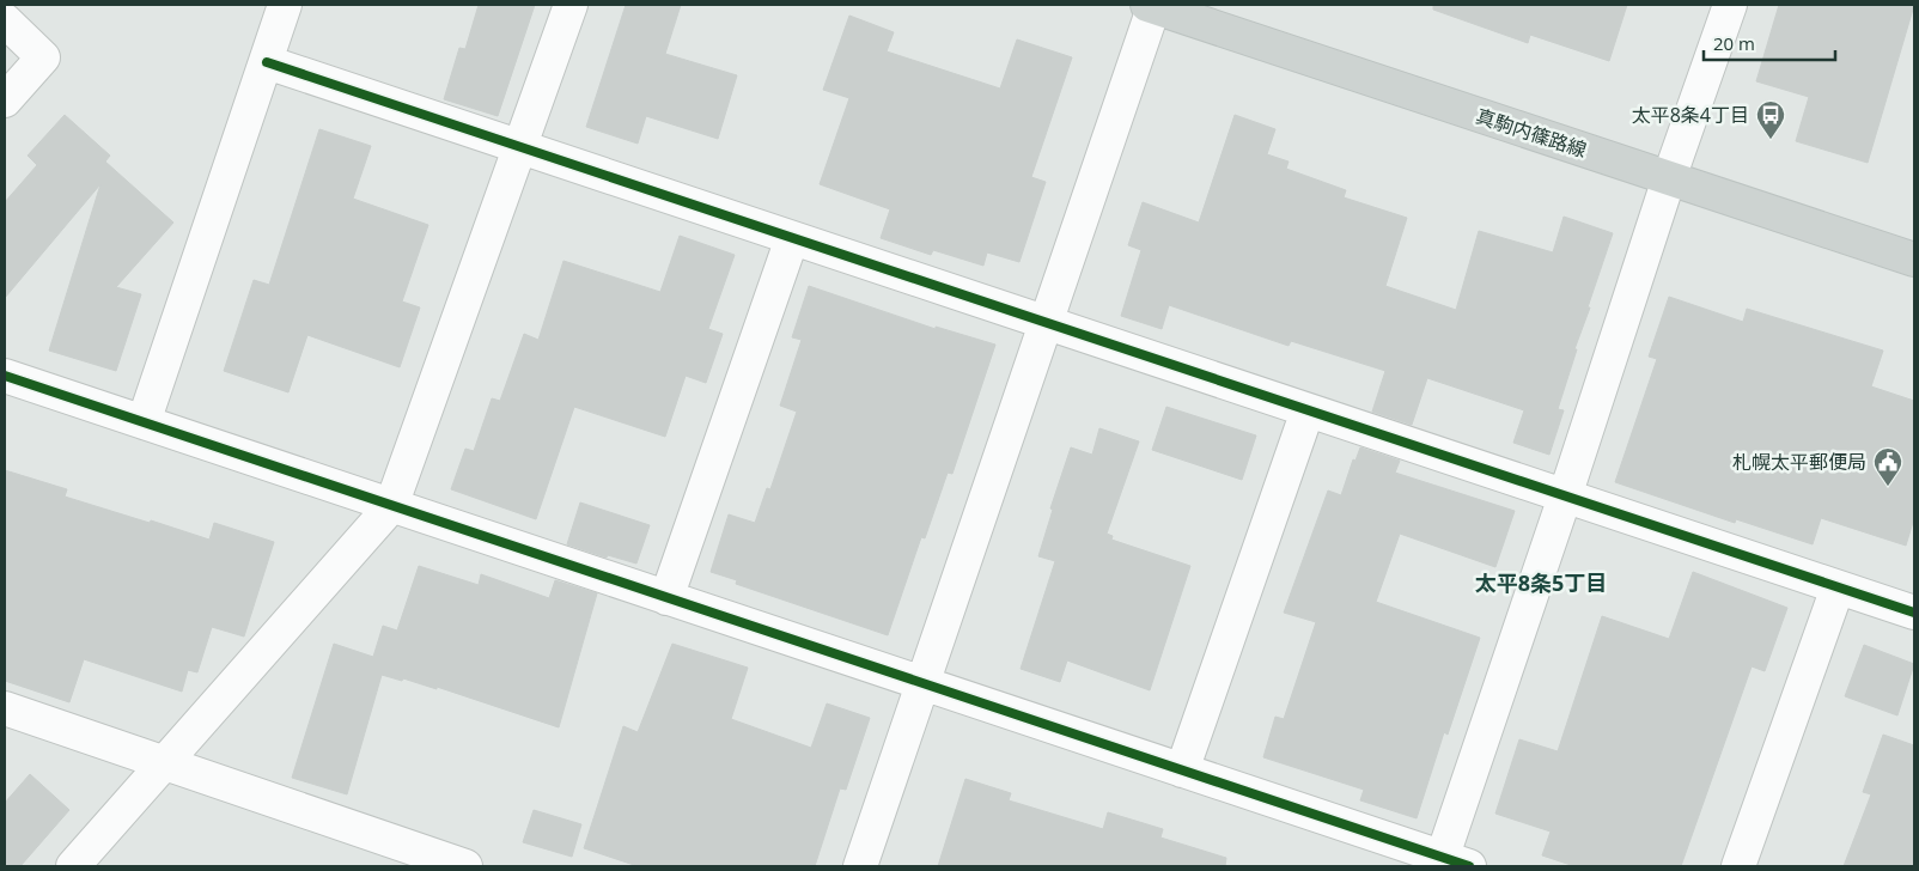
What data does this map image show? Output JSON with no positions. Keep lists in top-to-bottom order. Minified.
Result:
{"streets":{"main road":["真駒内篠路線"]},"districts":["太平8条5丁目"],"places":{"bus stop":["太平8条4丁目"],"public building":["札幌太平郵便局"]},"scale_bar":"20 m"}
